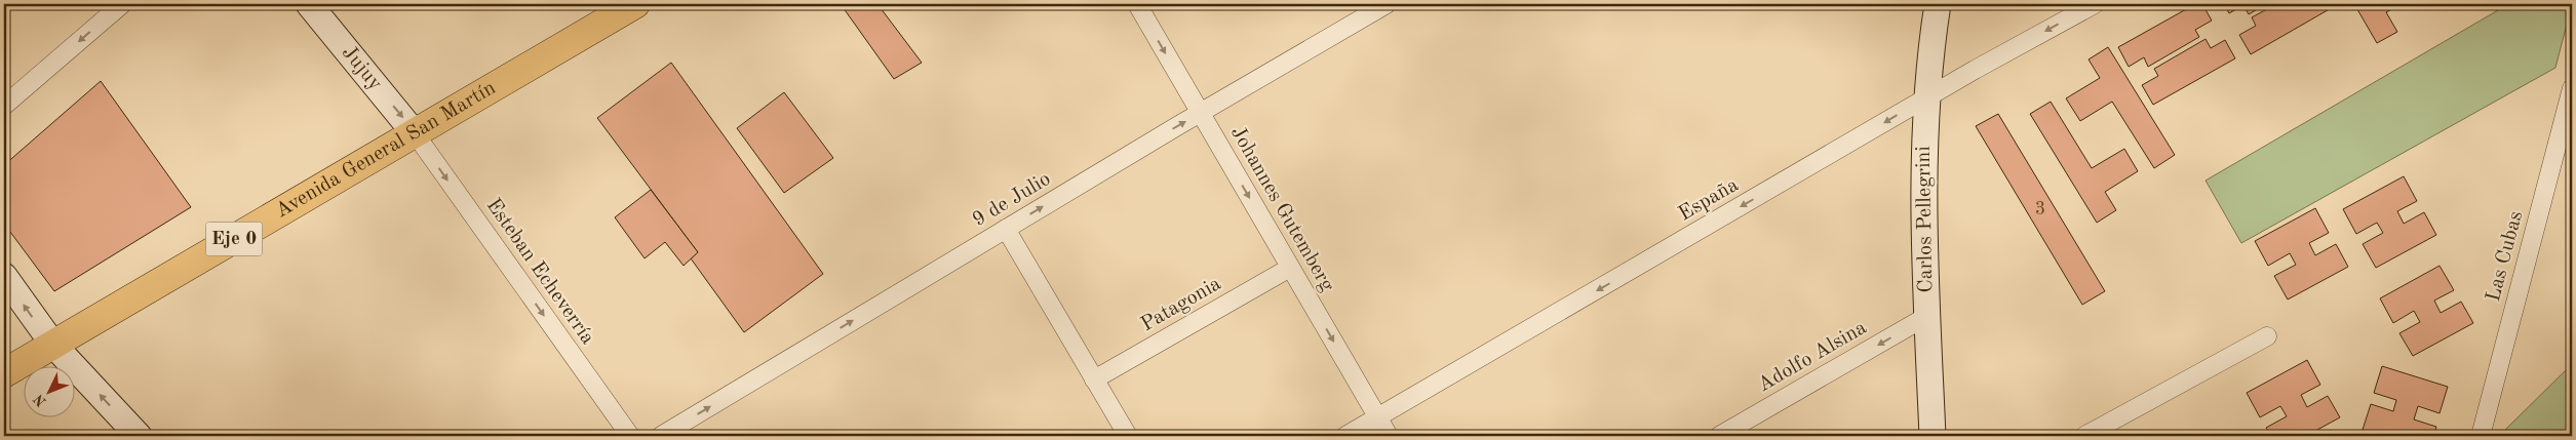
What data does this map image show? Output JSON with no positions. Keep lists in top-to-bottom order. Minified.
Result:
{"streets":{"main road":["Avenida General San Martín","Eje 0"],"street":["Jujuy","9 de Julio","España","Johannes Gutemberg","Carlos Pellegrini","Las Cubas","Esteban Echeverría","Patagonia","Adolfo Alsina"]},"crossings":[["Jujuy","Avenida General San Martín"],["Jujuy","Esteban Echeverría"],["Avenida General San Martín","Esteban Echeverría"],["9 de Julio","Johannes Gutemberg"],["España","Johannes Gutemberg"],["España","Carlos Pellegrini"],["Johannes Gutemberg","Patagonia"],["Carlos Pellegrini","Adolfo Alsina"]],"one_way":["Jujuy","9 de Julio","España","Johannes Gutemberg","Esteban Echeverría","Adolfo Alsina"],"house_numbers":["3"],"north":"bottom left"}
